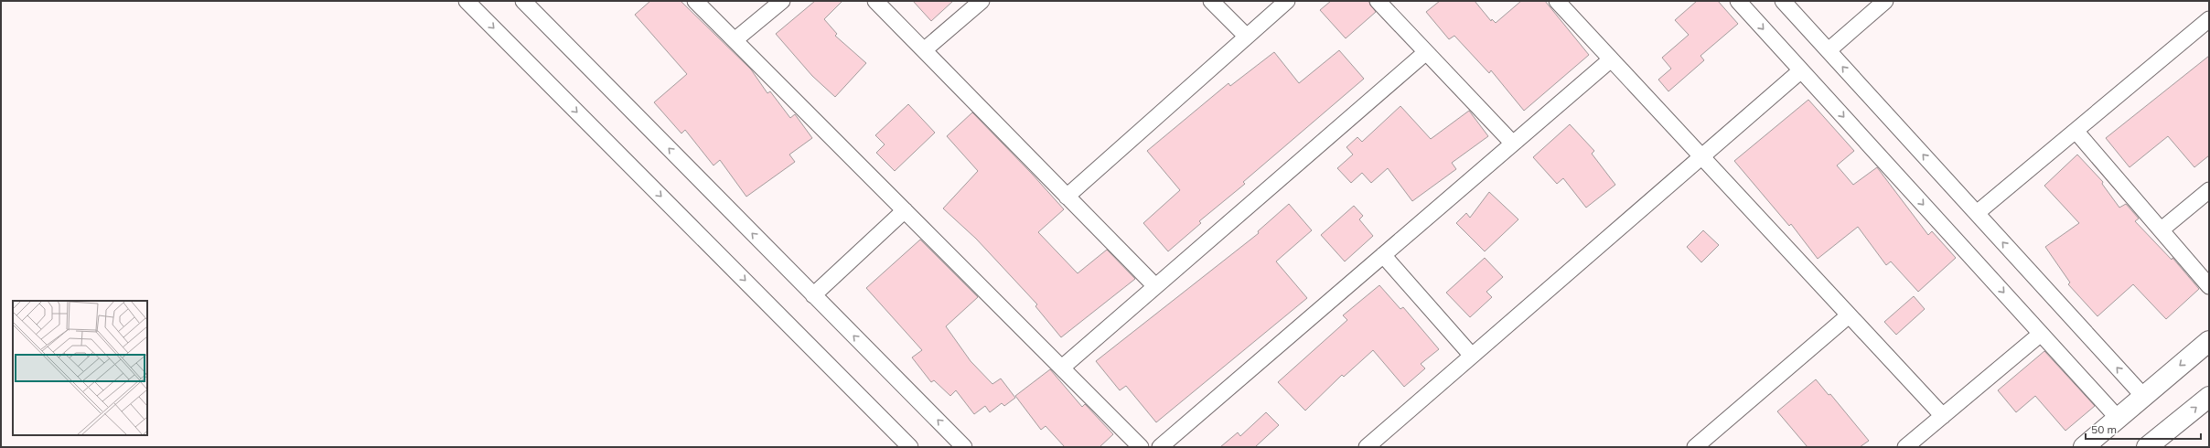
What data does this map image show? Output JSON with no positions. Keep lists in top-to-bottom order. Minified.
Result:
{"scale_bar":"50 m"}
